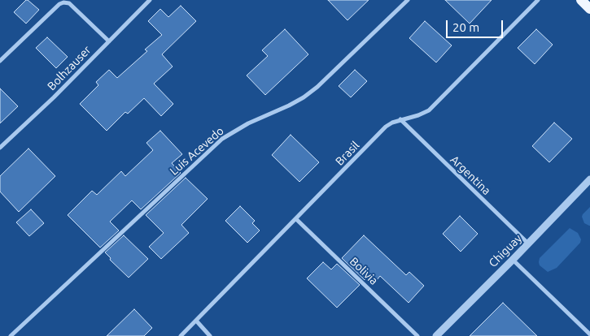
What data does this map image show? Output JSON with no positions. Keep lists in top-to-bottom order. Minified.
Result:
{"streets":{"street":["Bolhzauser","Luis Acevedo","Brasil","Argentina","Chiguay","Bolivia"]},"crossings":[["Brasil","Argentina"],["Brasil","Bolivia"],["Argentina","Chiguay"]],"scale_bar":"20 m"}
